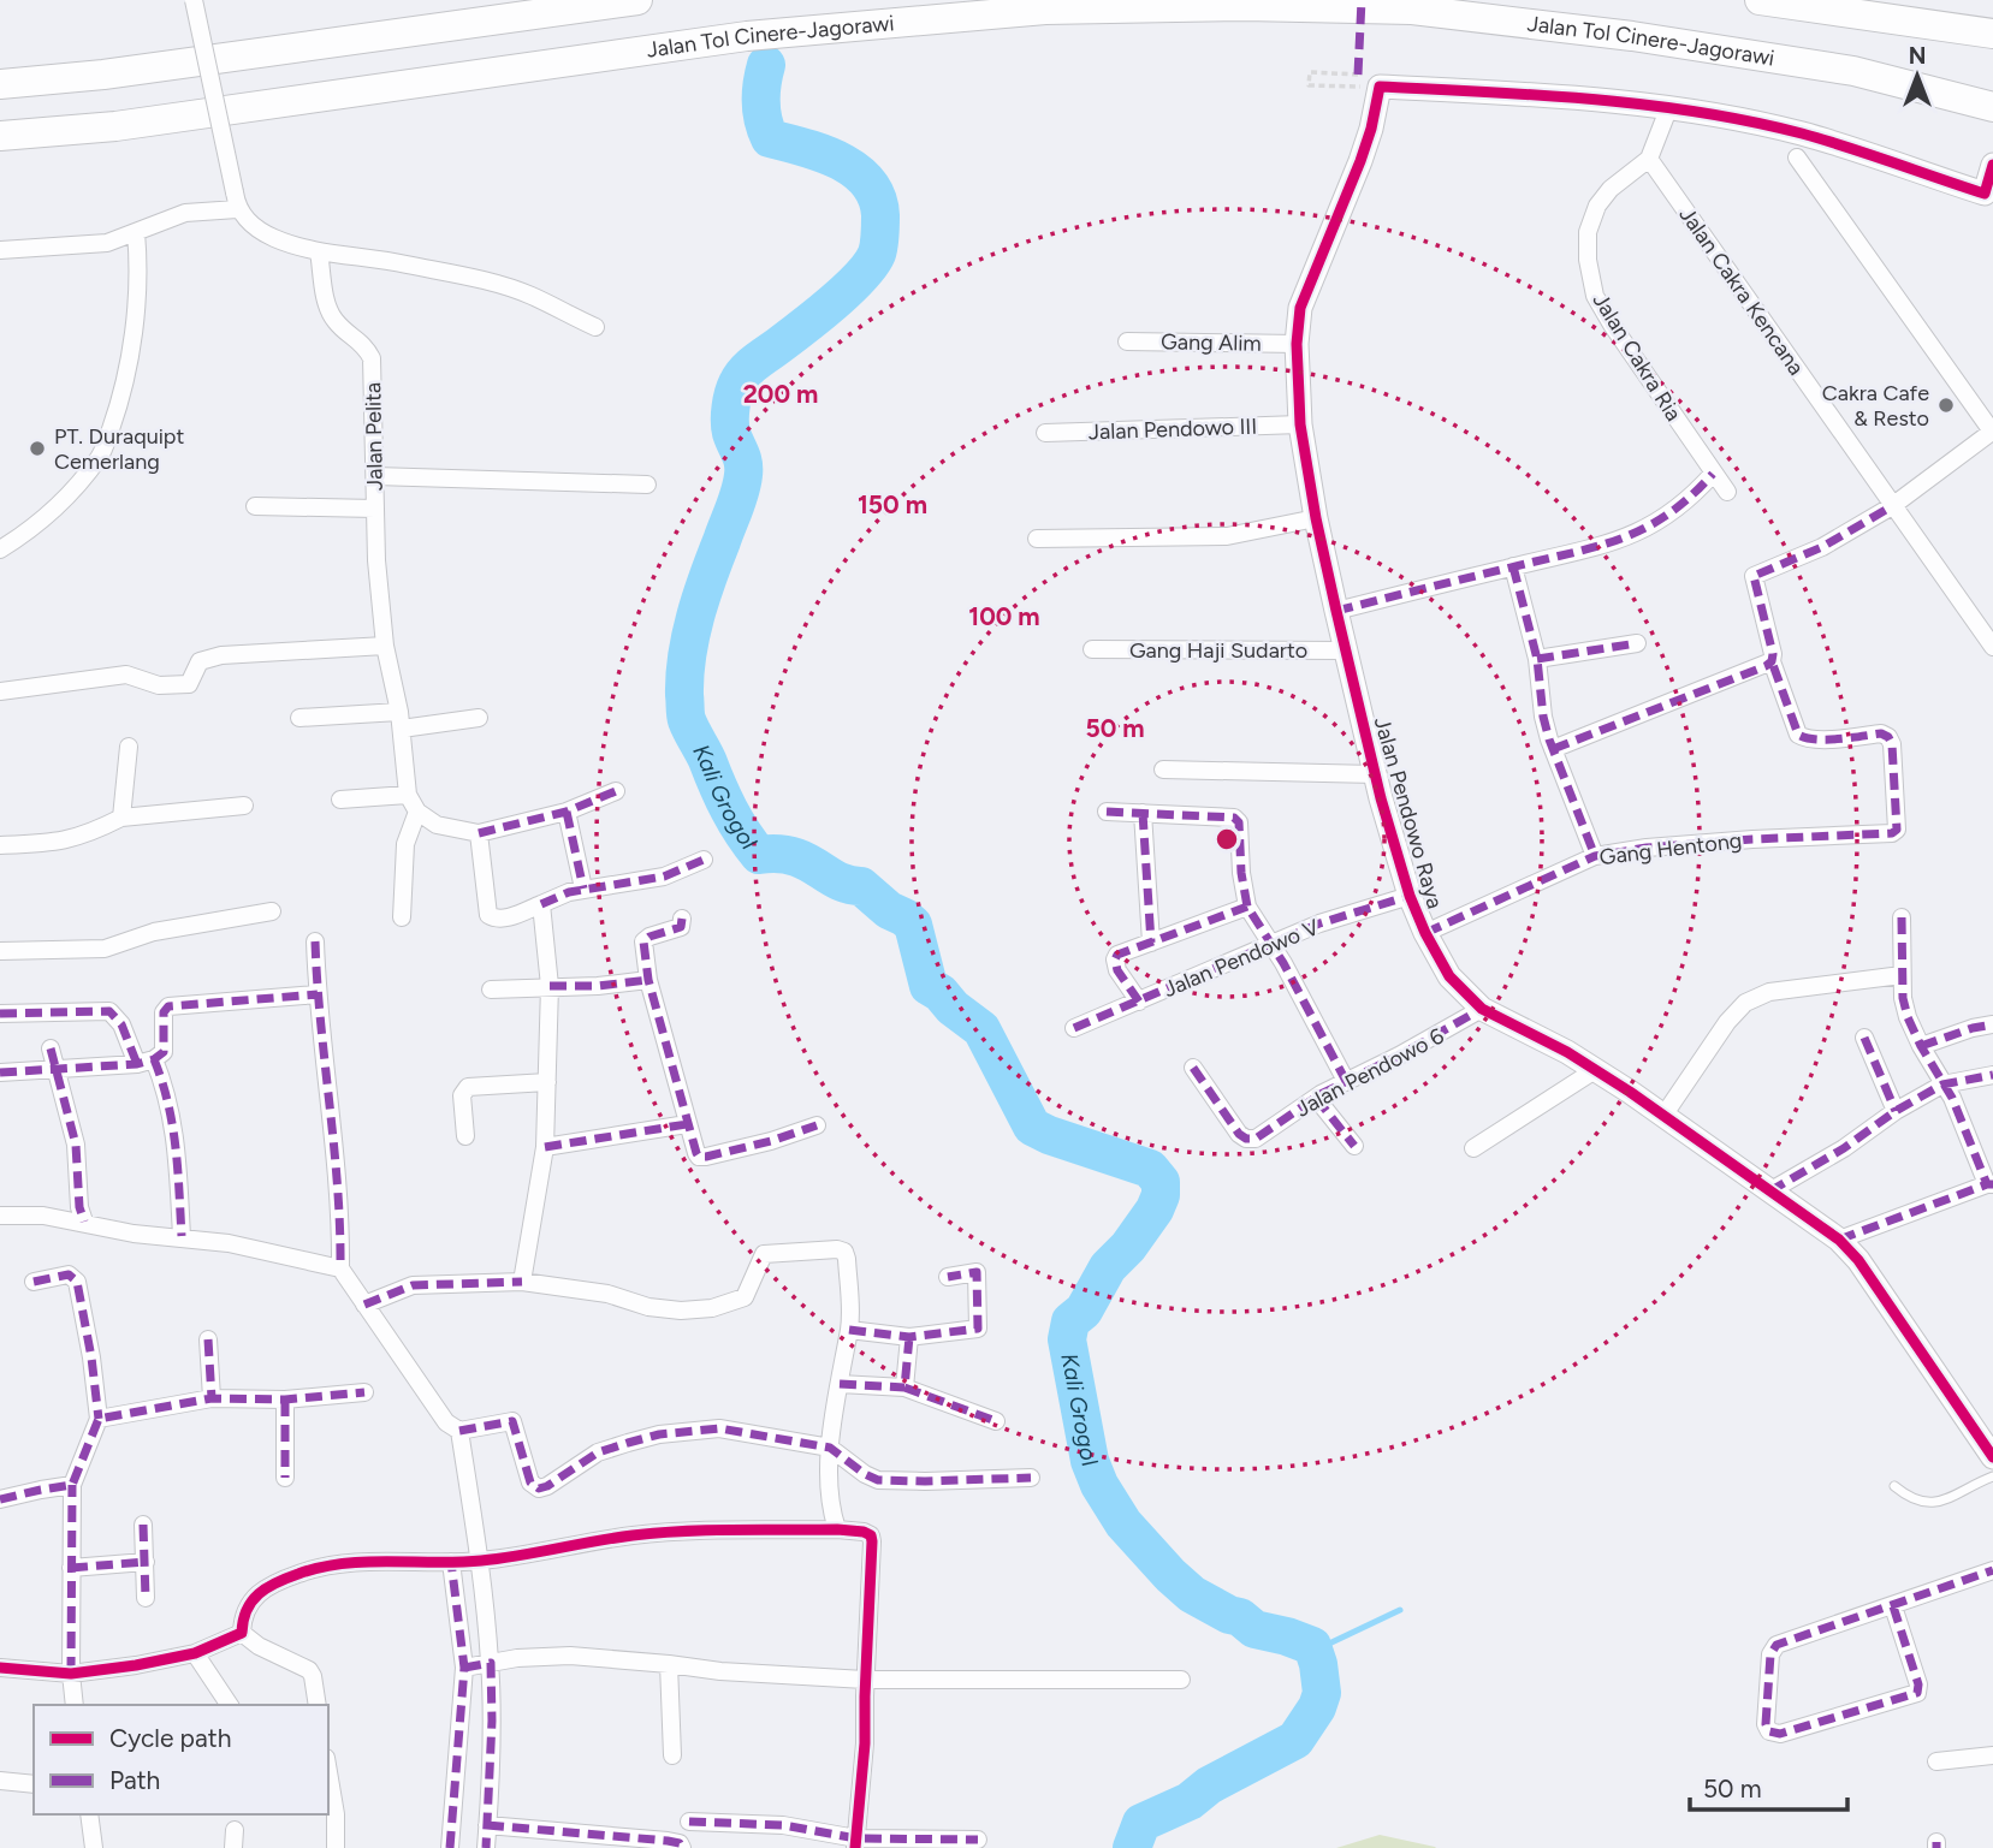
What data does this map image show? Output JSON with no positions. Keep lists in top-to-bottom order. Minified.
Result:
{"streets":{"highway":["Jalan Tol Cinere-Jagorawi"],"street":["Jalan Cakra Kencana","Gang Alim","Jalan Cakra Ria","Jalan Pendowo III","Jalan Pelita","Gang Haji Sudarto","Jalan Pendowo Raya","Gang Hentong","Jalan Pendowo V","Jalan Pendowo 6"]},"crossings":[["Jalan Cakra Kencana","Jalan Cakra Ria"],["Gang Alim","Jalan Pendowo Raya"],["Jalan Pendowo III","Jalan Pendowo Raya"],["Gang Haji Sudarto","Jalan Pendowo Raya"],["Jalan Pendowo Raya","Gang Hentong"],["Jalan Pendowo Raya","Jalan Pendowo V"],["Jalan Pendowo Raya","Jalan Pendowo 6"]],"water":["Kali Grogol"],"places":["Cakra Cafe & Resto","PT. Duraquipt Cemerlang"],"legend":["Cycle path","Path"],"scale_bar":"50 m","north":"top","rings":["200 m","150 m","100 m","50 m"]}
